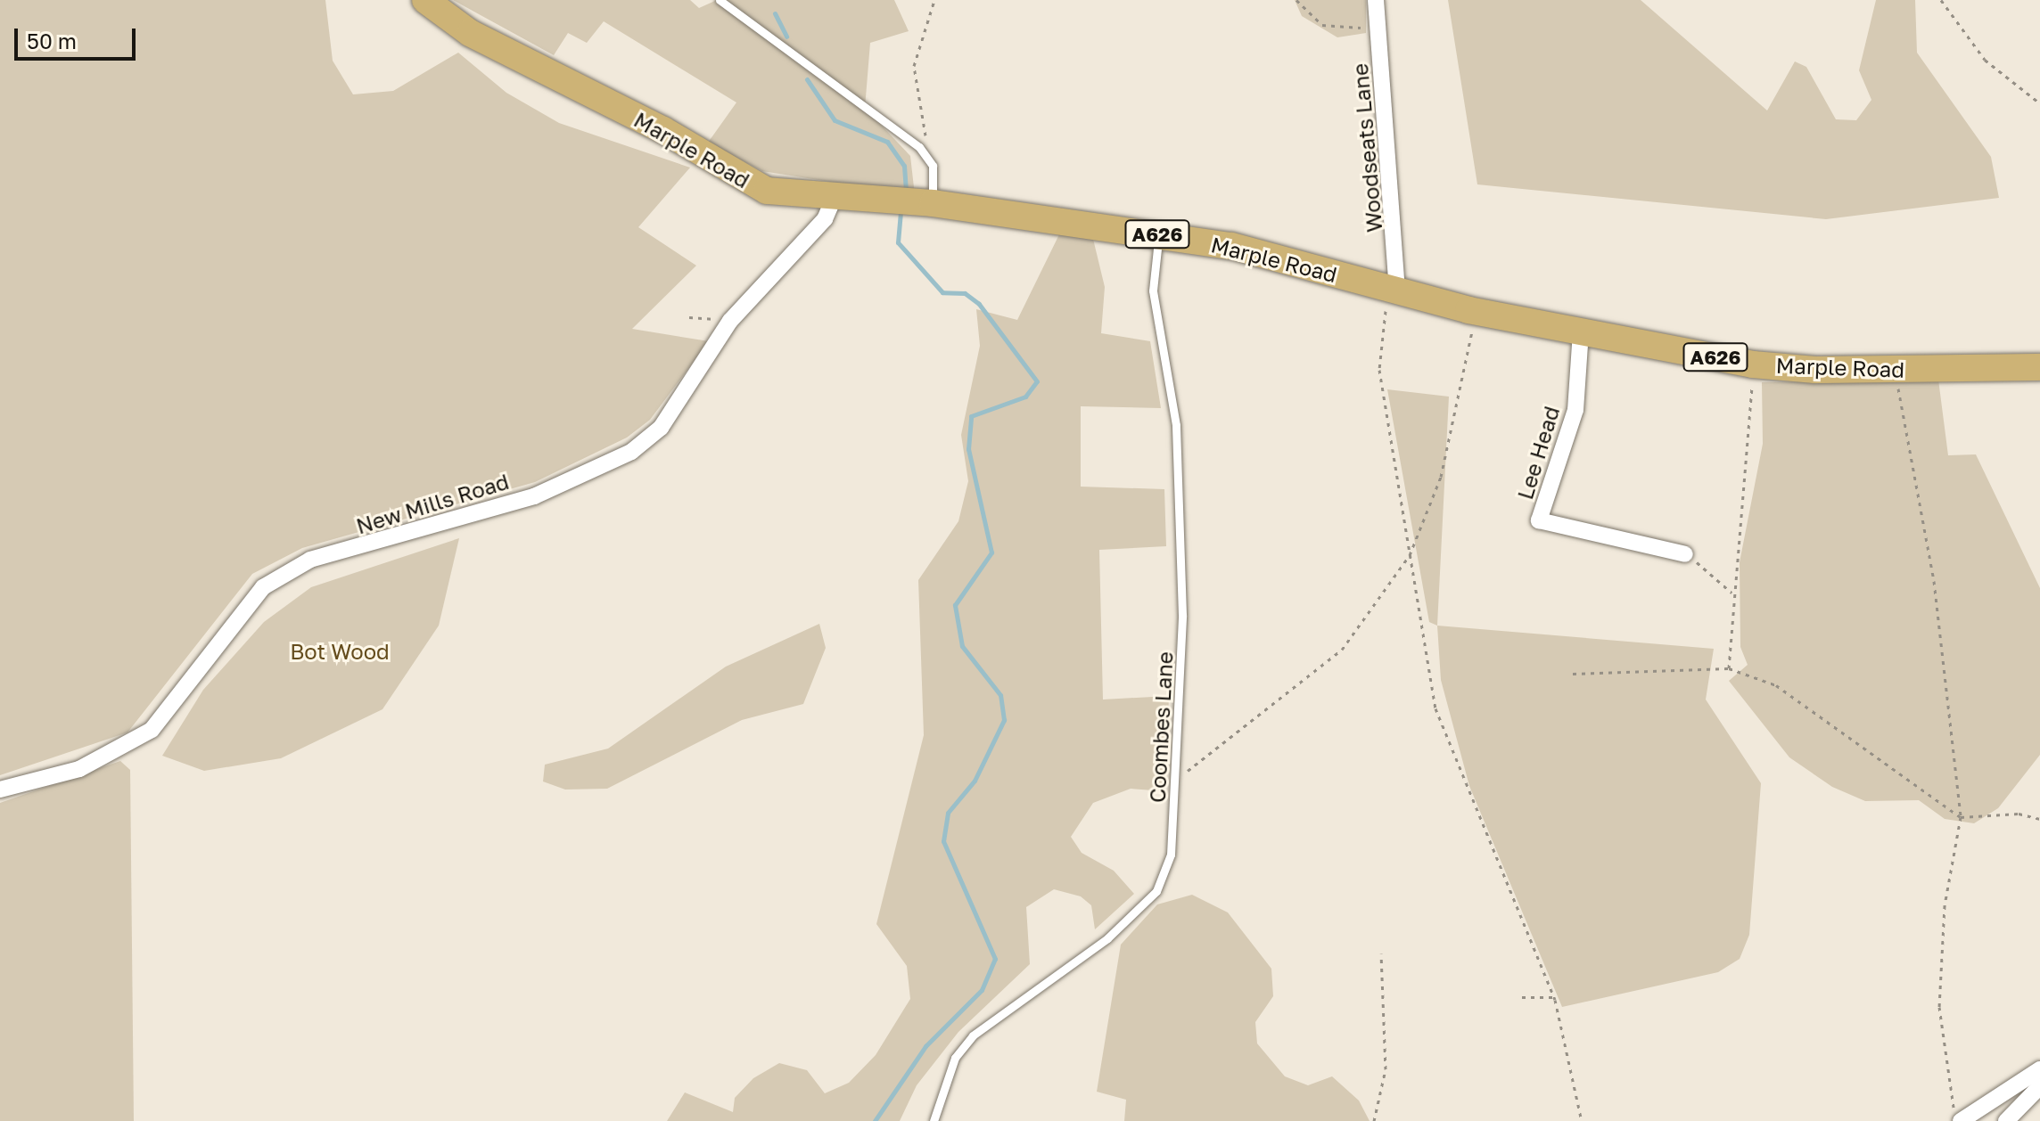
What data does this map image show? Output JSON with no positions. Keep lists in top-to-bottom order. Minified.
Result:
{"streets":{"main road":["Marple Road","A626"],"street":["Woodseats Lane","Lee Head","New Mills Road"],"lane":["Coombes Lane"]},"crossings":[["Woodseats Lane","Marple Road"],["Marple Road","Lee Head"],["Marple Road","New Mills Road"],["Marple Road","Coombes Lane"]],"parks":["Bot Wood"],"scale_bar":"50 m"}
